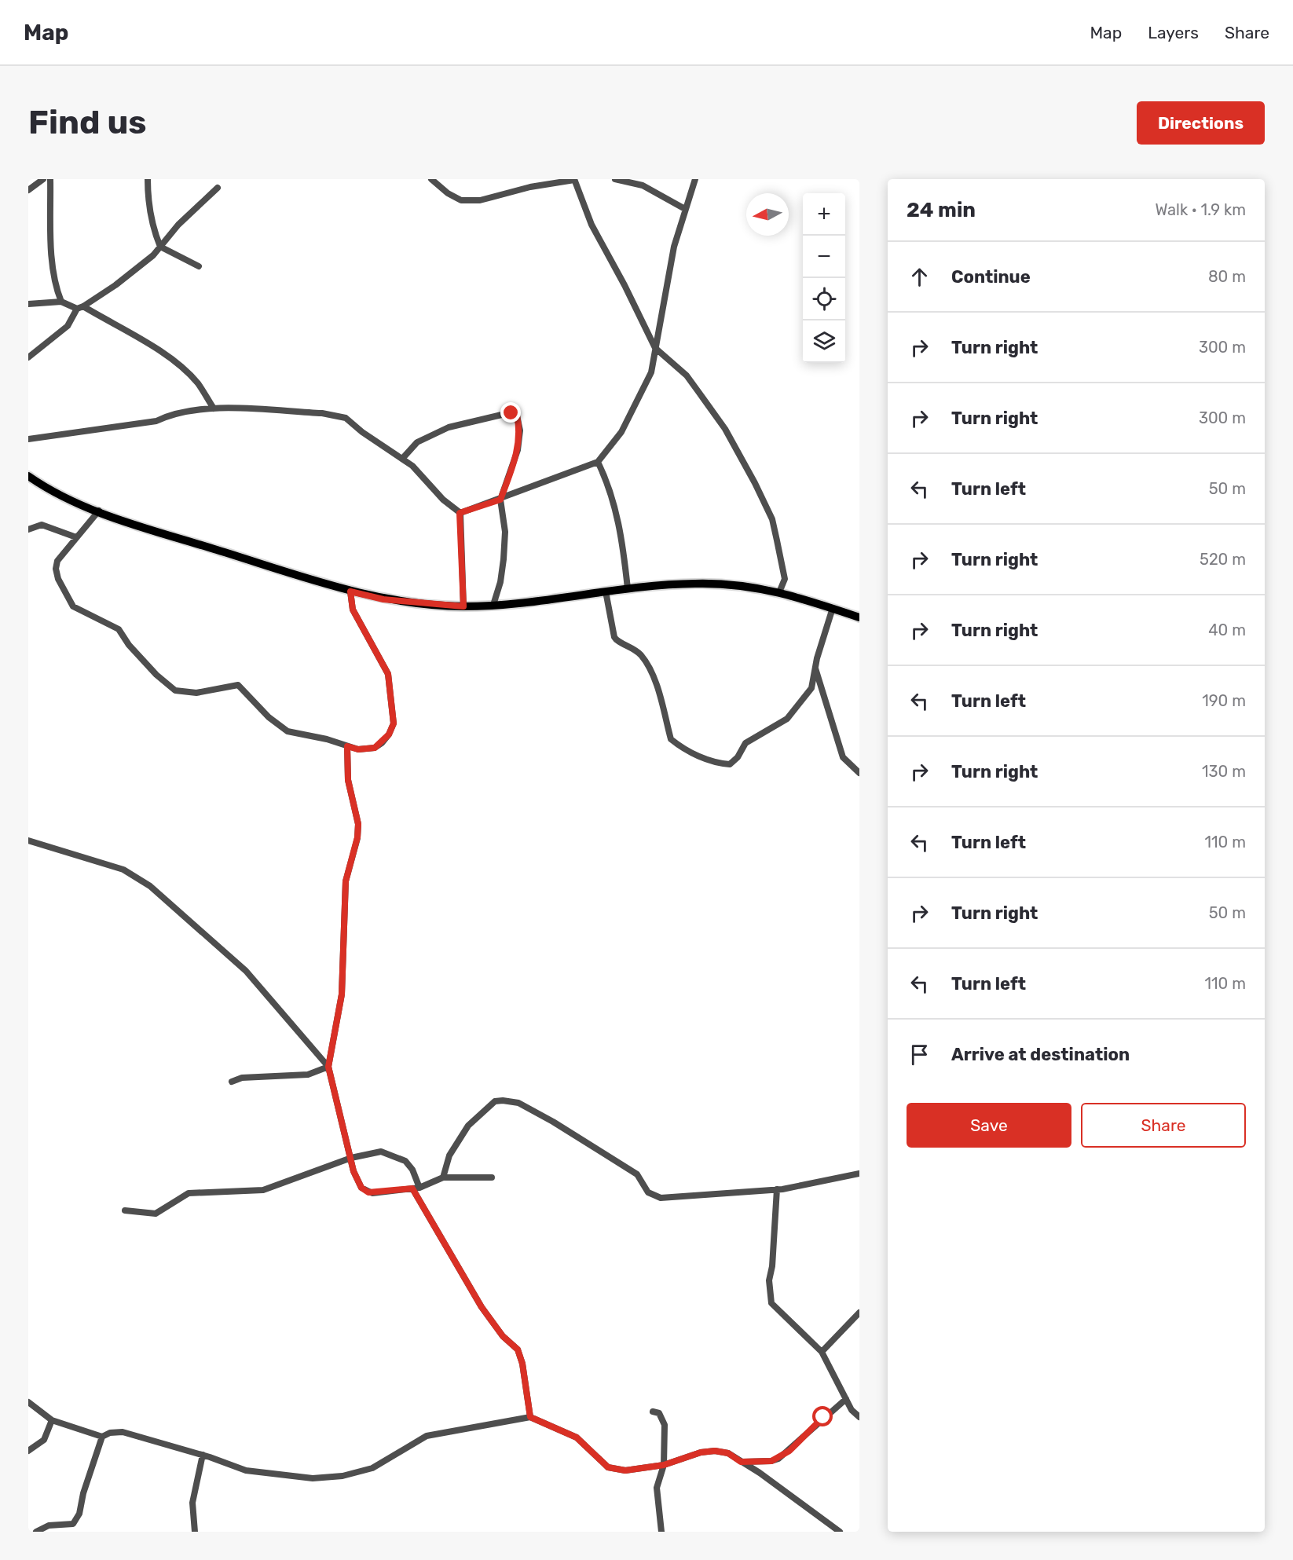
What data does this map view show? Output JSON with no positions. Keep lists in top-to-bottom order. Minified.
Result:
{"north":"left","page":{"header":"Map","nav":["Map","Layers","Share"],"buttons":["Directions",["Save","Share"]],"title":"Find us","heading":["24 min","Walk · 1.9 km"],"map_buttons":["+","−"],"list":[["Continue","80 m"],["Turn right","300 m"],["Turn right","300 m"],["Turn left","50 m"],["Turn right","520 m"],["Turn right","40 m"],["Turn left","190 m"],["Turn right","130 m"],["Turn left","110 m"],["Turn right","50 m"],["Turn left","110 m"],"Arrive at destination"]}}
